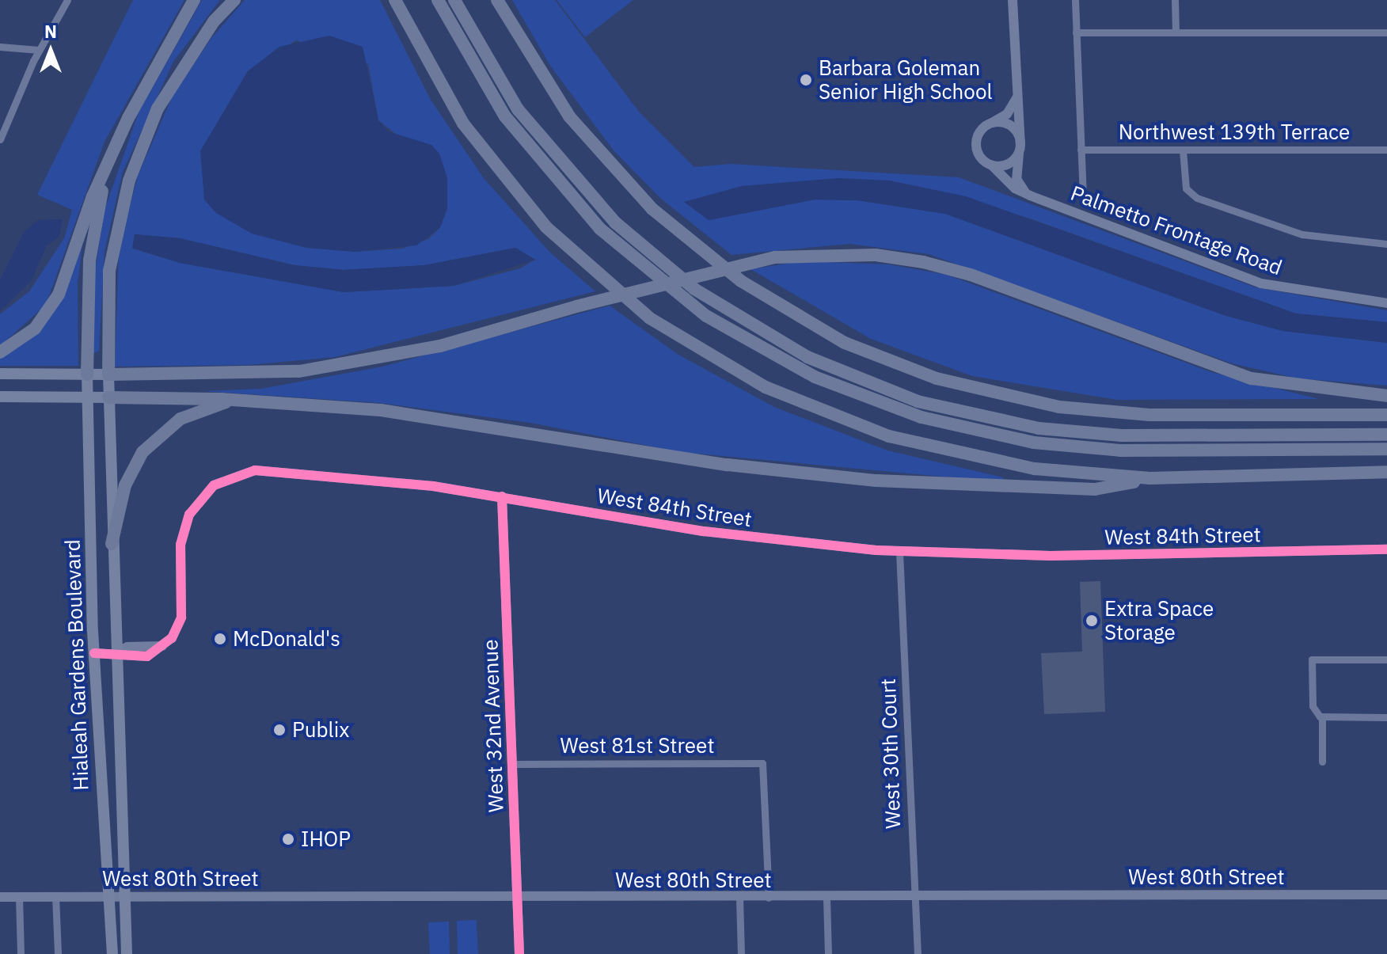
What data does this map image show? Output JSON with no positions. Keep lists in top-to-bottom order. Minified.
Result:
{"streets":{"main road":["Hialeah Gardens Boulevard"],"street":["Northwest 139th Terrace","Palmetto Frontage Road","West 84th Street","West 32nd Avenue","West 81st Street","West 30th Court","West 80th Street"]},"crossings":[["West 84th Street","Hialeah Gardens Boulevard"],["West 84th Street","West 32nd Avenue"],["West 84th Street","West 30th Court"],["Hialeah Gardens Boulevard","West 80th Street"],["West 32nd Avenue","West 81st Street"],["West 32nd Avenue","West 80th Street"],["West 81st Street","West 80th Street"],["West 30th Court","West 80th Street"]],"places":["Barbara Goleman Senior High School","Extra Space Storage","McDonald's","Publix","IHOP"],"north":"top"}
